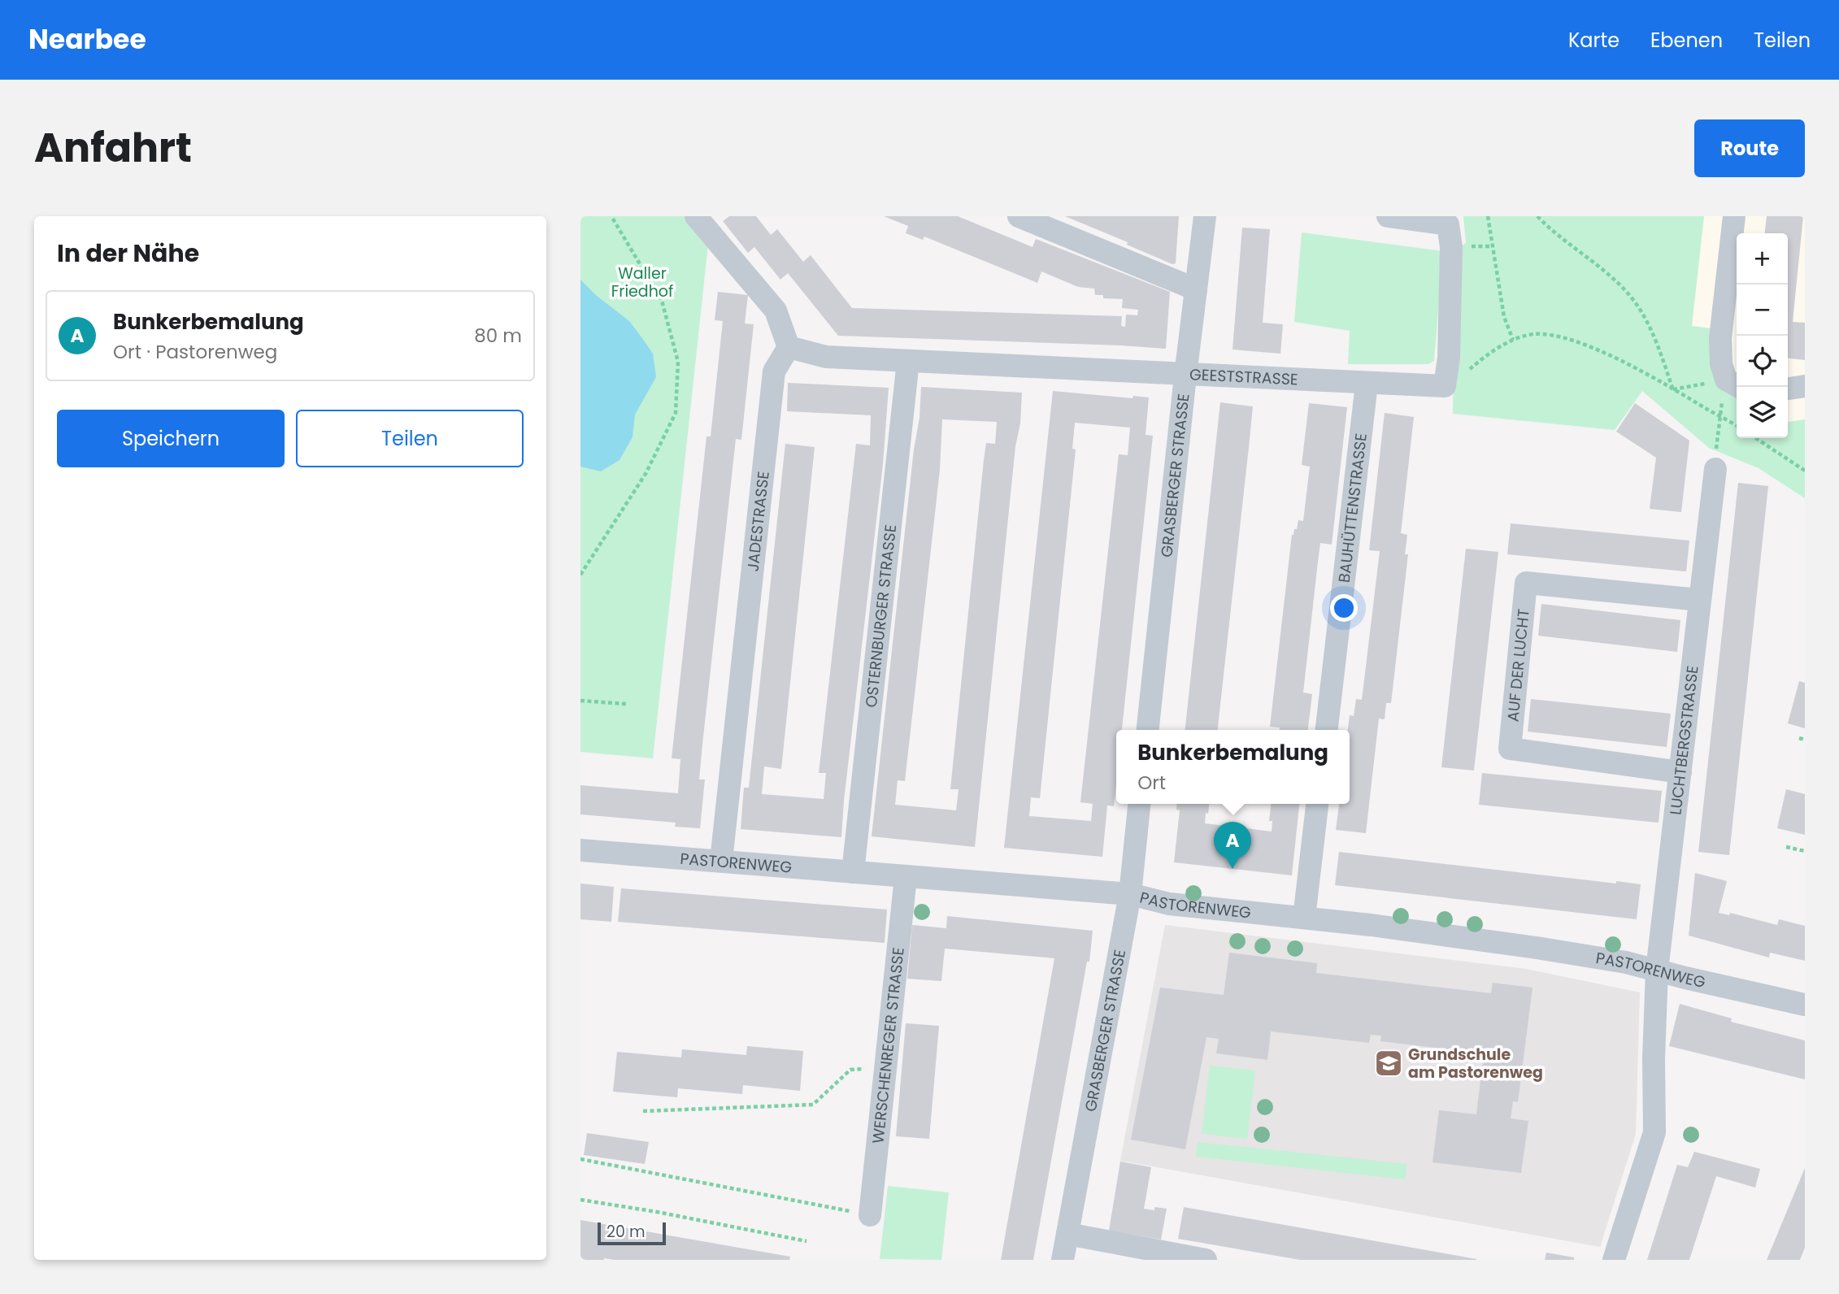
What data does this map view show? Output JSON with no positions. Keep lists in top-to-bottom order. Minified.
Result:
{"streets":{"street":["GEESTSTRASSE","GRASBERGER STRASSE","BAUHÜTTENSTRASSE","JADESTRASSE","OSTERNBURGER STRASSE","AUF DER LUCHT","LUCHTBERGSTRASSE","PASTORENWEG","WERSCHENREGER STRASSE"]},"crossings":[["GEESTSTRASSE","GRASBERGER STRASSE"],["GEESTSTRASSE","BAUHÜTTENSTRASSE"],["GEESTSTRASSE","JADESTRASSE"],["GEESTSTRASSE","OSTERNBURGER STRASSE"],["GRASBERGER STRASSE","PASTORENWEG"],["JADESTRASSE","PASTORENWEG"],["OSTERNBURGER STRASSE","PASTORENWEG"],["AUF DER LUCHT","LUCHTBERGSTRASSE"],["LUCHTBERGSTRASSE","PASTORENWEG"],["PASTORENWEG","WERSCHENREGER STRASSE"]],"parks":["Waller Friedhof"],"places":{"school or university":["Grundschule am Pastorenweg"]},"scale_bar":"20 m","page":{"header":"Nearbee","nav":["Karte","Ebenen","Teilen"],"title":"Anfahrt","buttons":["Route",["Speichern","Teilen"]],"heading":"In der Nähe","map_buttons":["+","−"],"list":[{"mark":"A","name":"Bunkerbemalung","note":"Ort · Pastorenweg","value":"80 m"}],"popup":["Bunkerbemalung","Ort"],"pins":"A","scale":"20 m"}}
